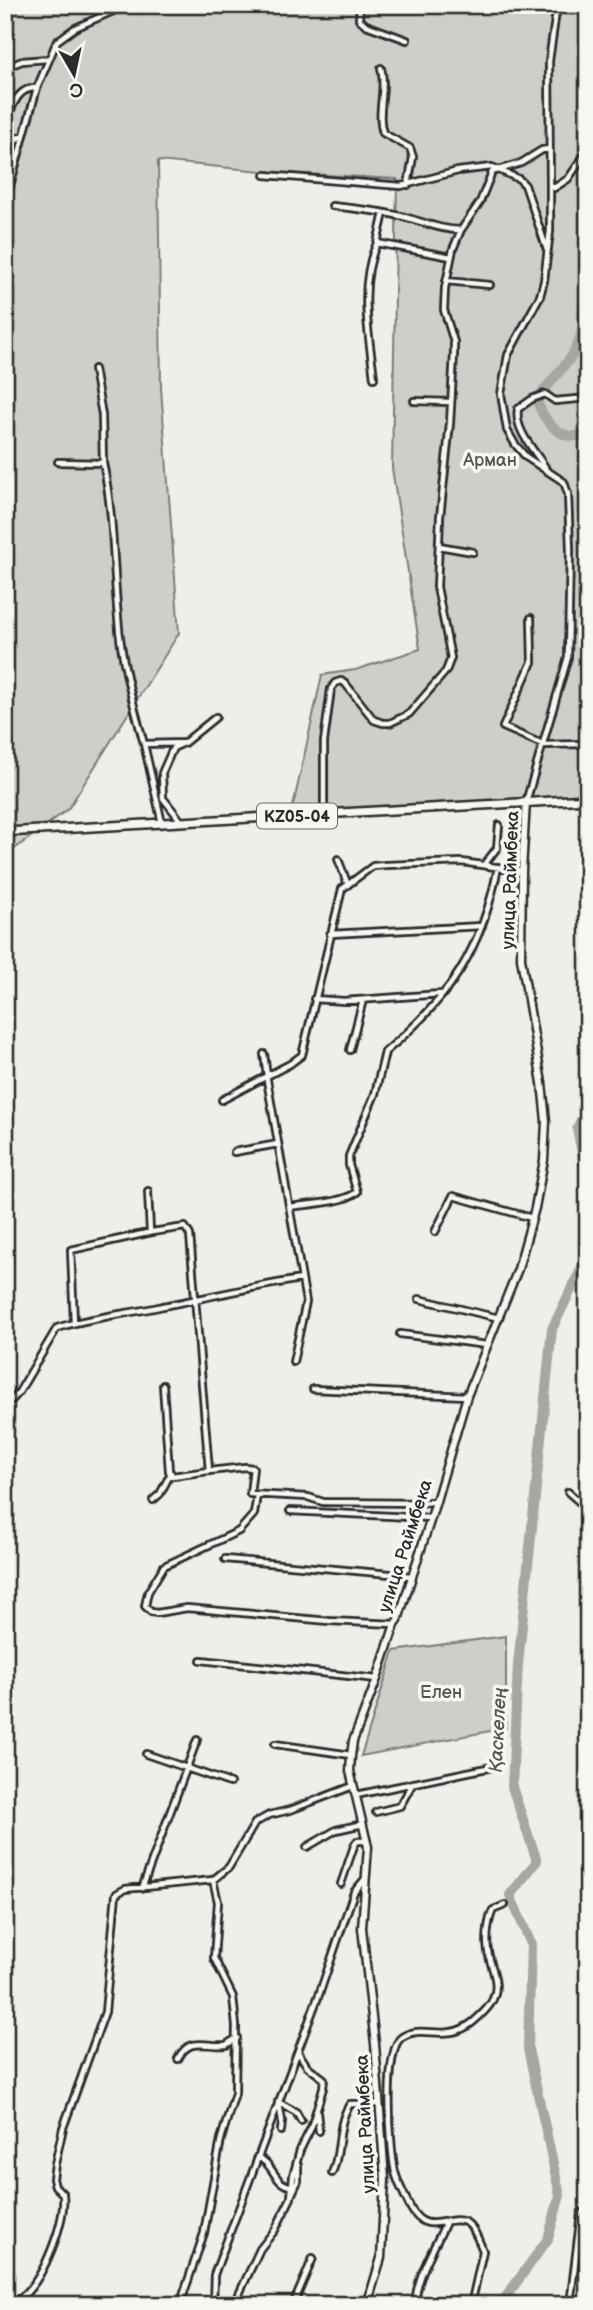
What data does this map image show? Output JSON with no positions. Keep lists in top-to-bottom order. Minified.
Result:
{"streets":{"main road":["KZ05-04"],"street":["улица Раймбека"]},"crossings":[["KZ05-04","улица Раймбека"]],"water":["Қаскелең"],"parks":["Арман","Елен"],"north":"bottom"}
